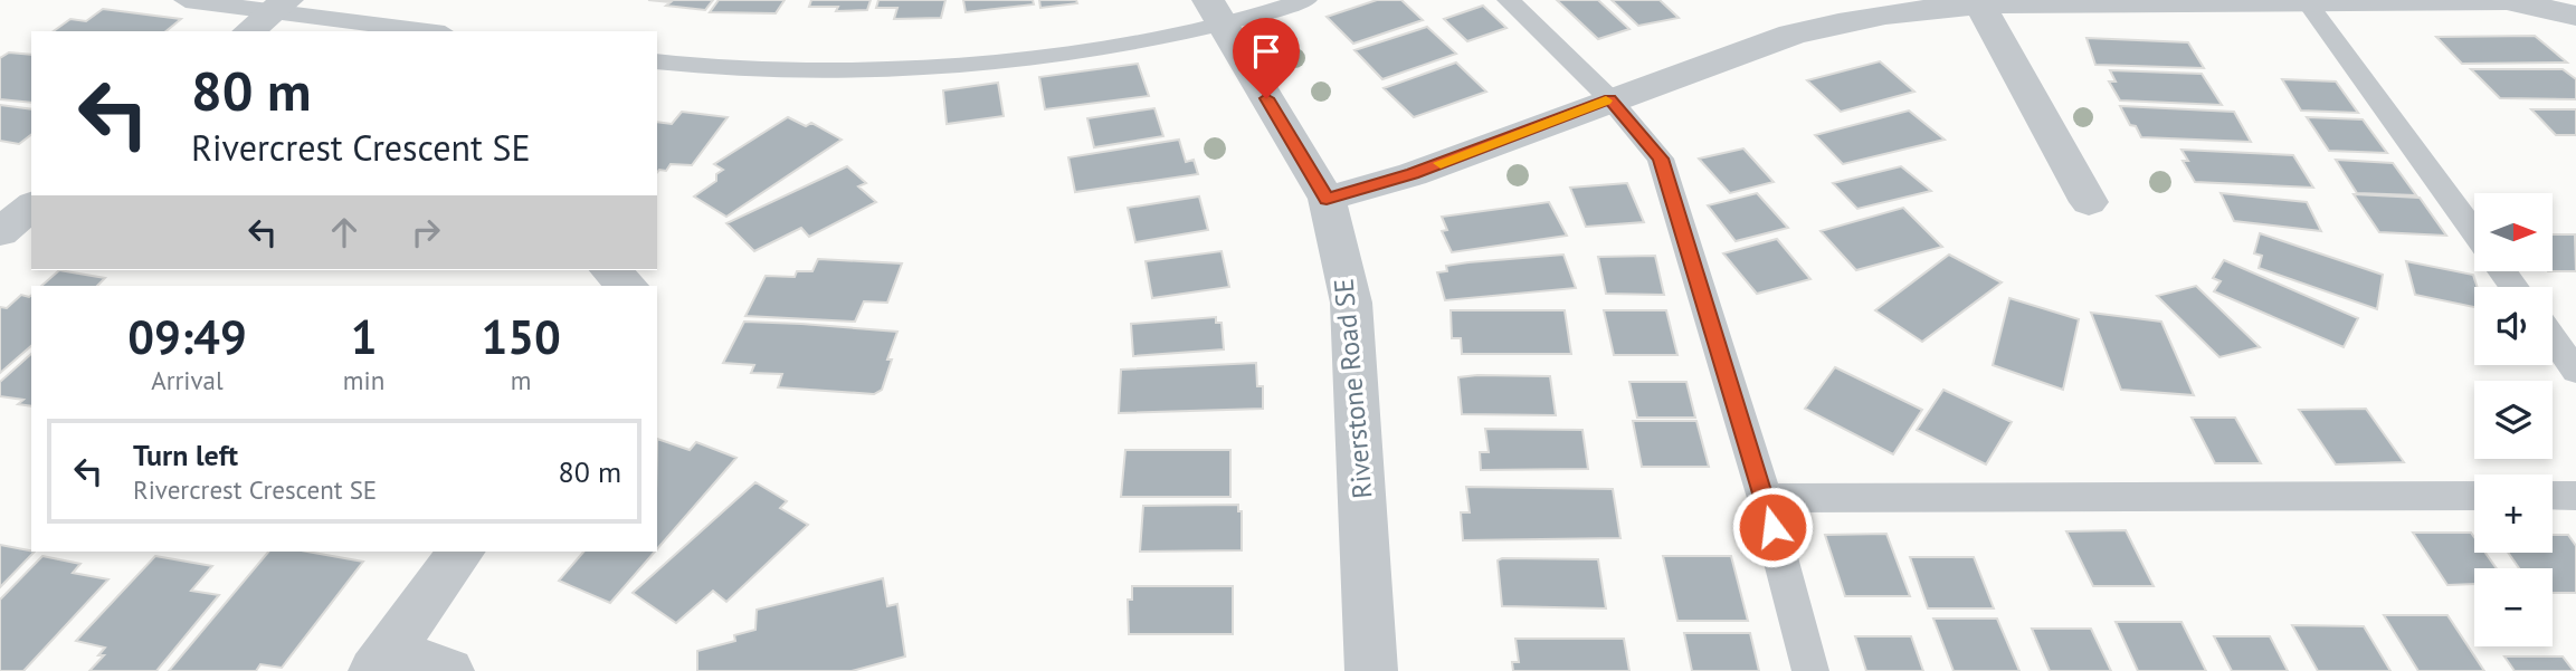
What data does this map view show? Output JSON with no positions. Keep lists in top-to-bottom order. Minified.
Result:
{"streets":{"street":["Riverstone Road SE"]},"north":"right","page":{"turn":["80 m","Rivercrest Crescent SE"],"map_buttons":["+","−"],"eta":["09:49","Arrival","1","min","150","m"],"list":[{"name":"Turn left","note":"Rivercrest Crescent SE","value":"80 m"}]}}
